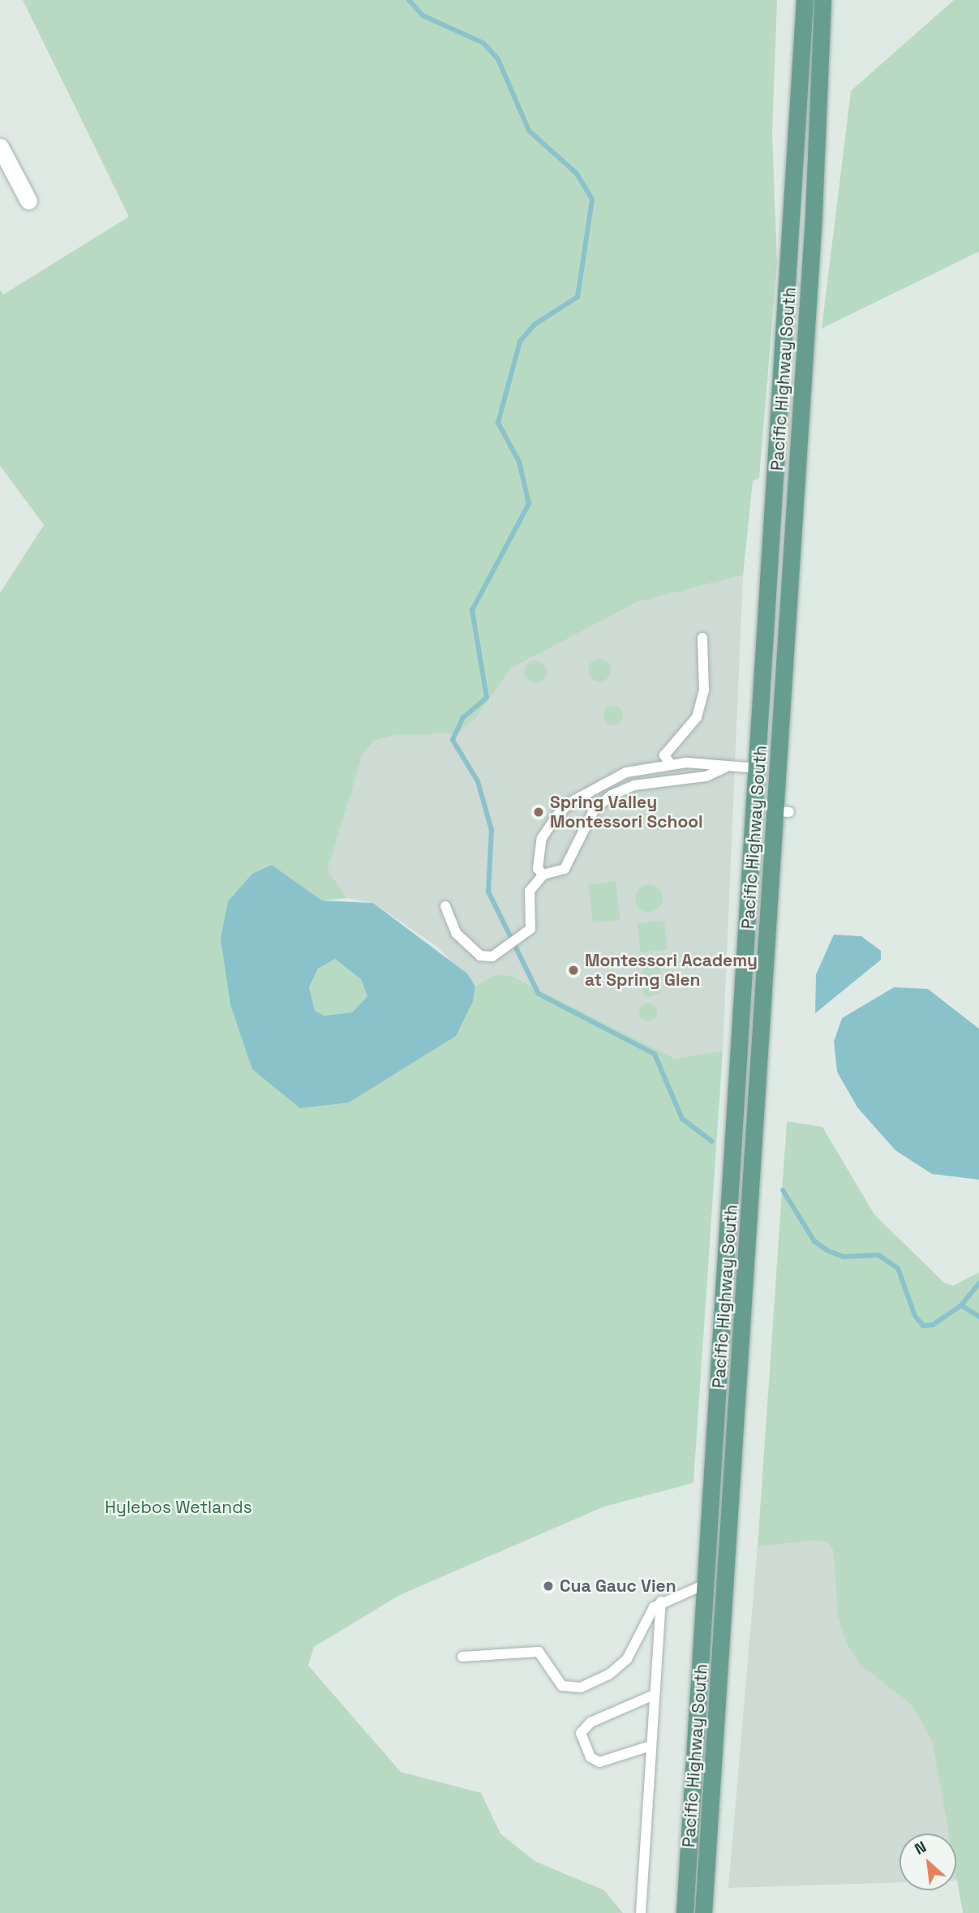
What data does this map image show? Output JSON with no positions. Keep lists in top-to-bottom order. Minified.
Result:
{"streets":{"main road":["Pacific Highway South"]},"parks":["Hylebos Wetlands"],"places":["Spring Valley Montessori School","Montessori Academy at Spring Glen","Cua Gauc Vien"],"north":"top left"}
